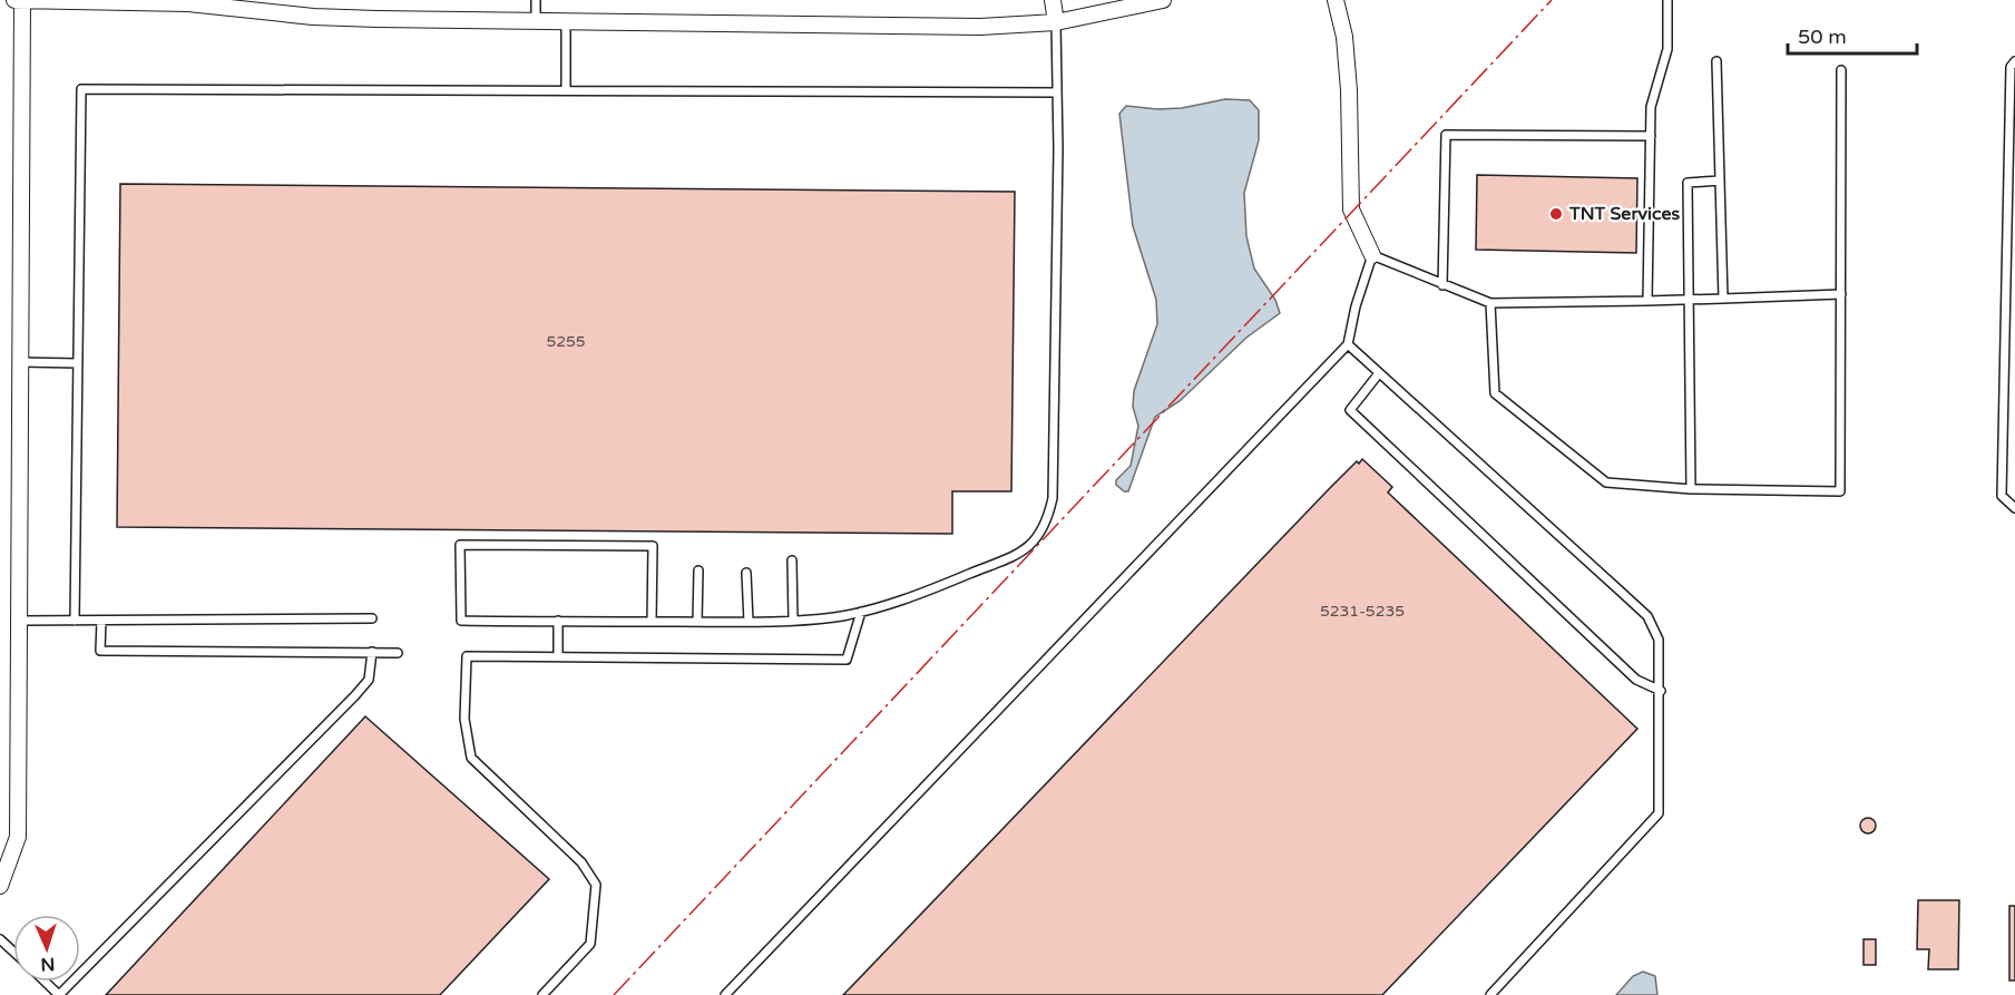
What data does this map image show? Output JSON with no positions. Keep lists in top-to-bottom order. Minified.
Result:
{"places":["TNT Services"],"house_numbers":["5255","5231-5235"],"scale_bar":"50 m","north":"bottom"}
